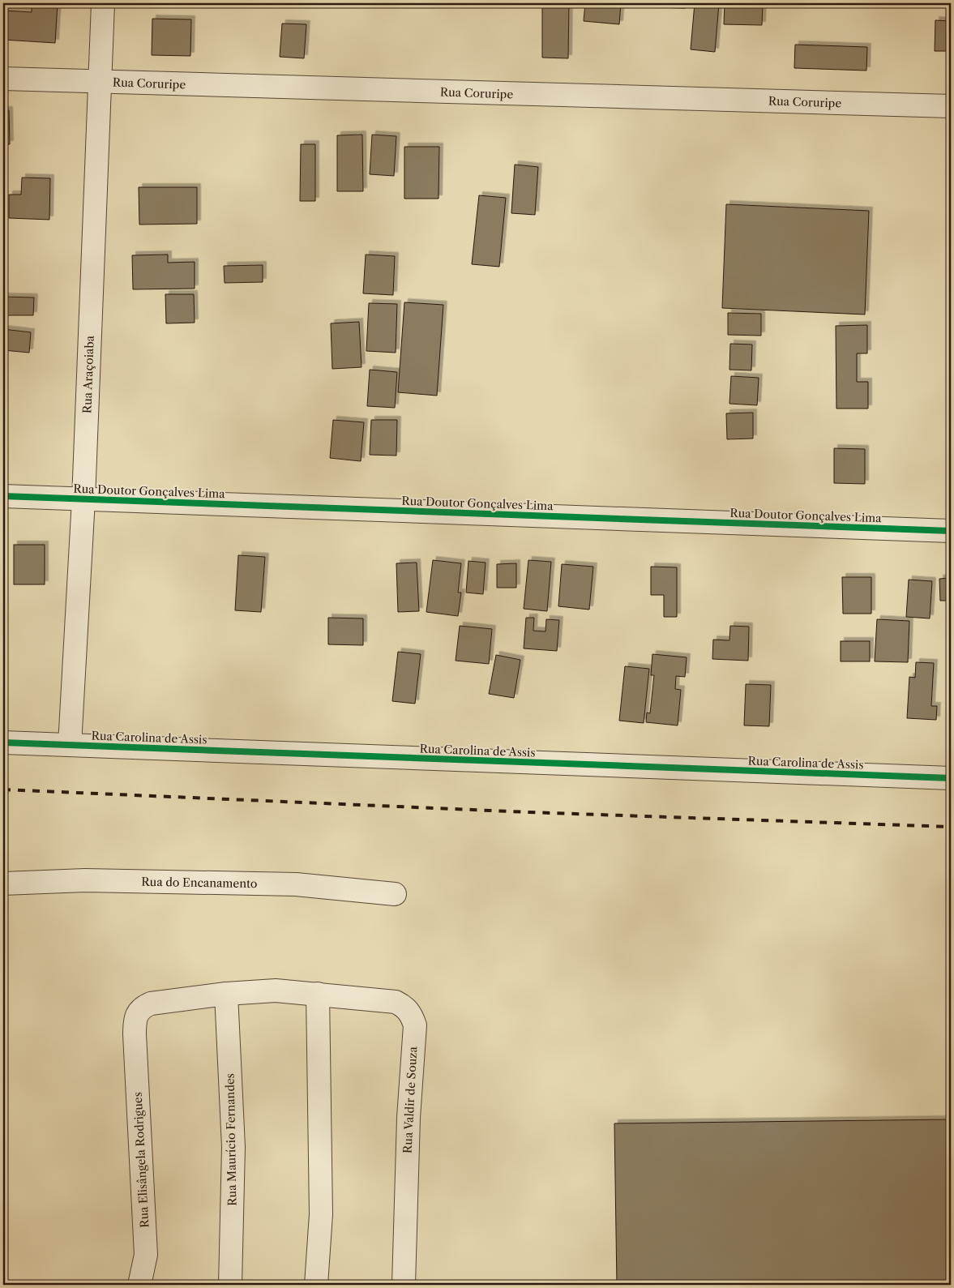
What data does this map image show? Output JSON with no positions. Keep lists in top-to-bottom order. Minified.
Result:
{"streets":{"street":["Rua Coruripe","Rua Araçoiaba","Rua Doutor Gonçalves Lima","Rua Carolina de Assis","Rua do Encanamento","Rua Valdir de Souza","Rua Maurício Fernandes","Rua Elisângela Rodrigues"]},"crossings":[["Rua Coruripe","Rua Araçoiaba"],["Rua Araçoiaba","Rua Doutor Gonçalves Lima"],["Rua Araçoiaba","Rua Carolina de Assis"],["Rua Valdir de Souza","Rua Maurício Fernandes"],["Rua Valdir de Souza","Rua Elisângela Rodrigues"]]}
